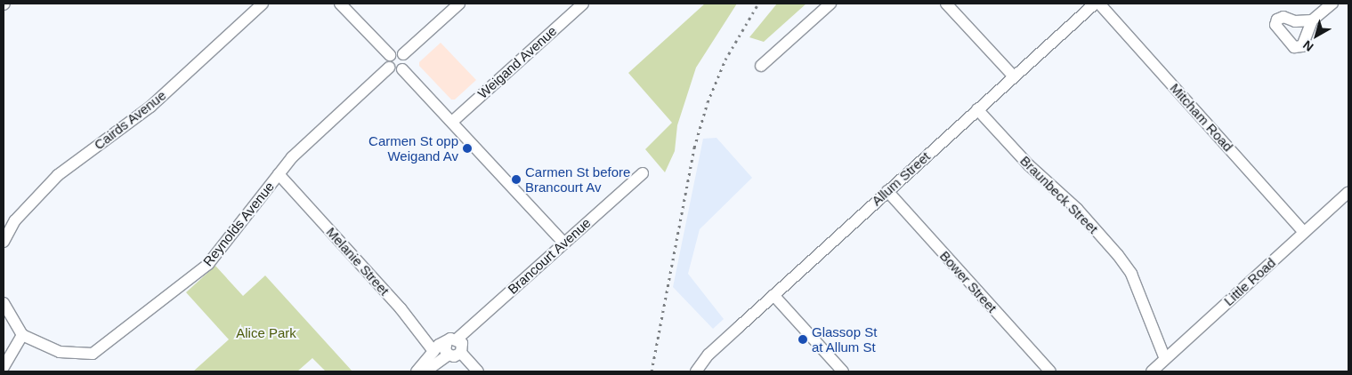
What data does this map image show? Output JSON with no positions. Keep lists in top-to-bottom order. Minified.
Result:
{"streets":{"street":["Weigand Avenue","Mitcham Road","Cairds Avenue","Allum Street","Braunbeck Street","Reynolds Avenue","Brancourt Avenue","Melanie Street","Bower Street","Little Road"]},"crossings":[["Mitcham Road","Little Road"],["Allum Street","Braunbeck Street"],["Allum Street","Bower Street"],["Braunbeck Street","Little Road"],["Reynolds Avenue","Melanie Street"],["Brancourt Avenue","Melanie Street"]],"parks":["Alice Park"],"places":["Carmen St opp Weigand Av","Carmen St before Brancourt Av","Glassop St at Allum St"],"north":"bottom left"}
